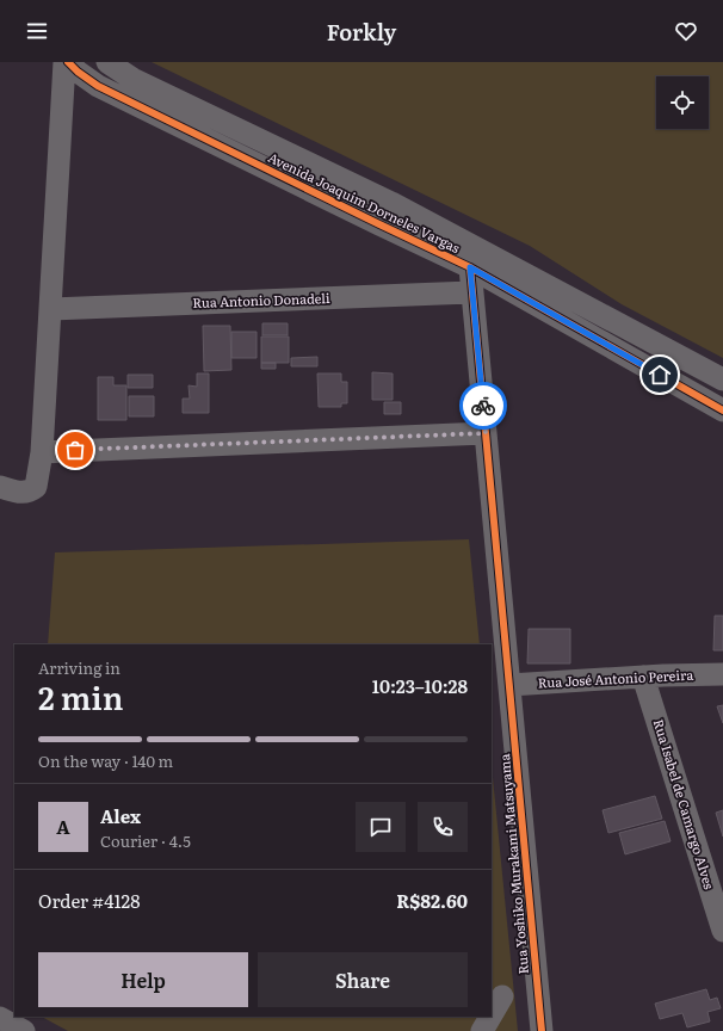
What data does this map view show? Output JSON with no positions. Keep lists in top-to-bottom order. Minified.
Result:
{"streets":{"street":["Avenida Joaquim Dorneles Vargas","Rua Antonio Donadeli","Rua José Antonio Pereira","Rua Isabel de Camargo Alves","Rua Yoshiko Murakami Matsuyama"]},"crossings":[["Avenida Joaquim Dorneles Vargas","Rua Yoshiko Murakami Matsuyama"],["Rua Antonio Donadeli","Rua Yoshiko Murakami Matsuyama"],["Rua José Antonio Pereira","Rua Isabel de Camargo Alves"],["Rua José Antonio Pereira","Rua Yoshiko Murakami Matsuyama"]],"page":{"header":"Forkly","heading":["2 min","Arriving in","10:23–10:28"],"panel":["Alex","Courier · 4.5","Order #4128","R$82.60"],"bar":"On the way · 140 m","round":"A","buttons":["Help","Share"]}}
